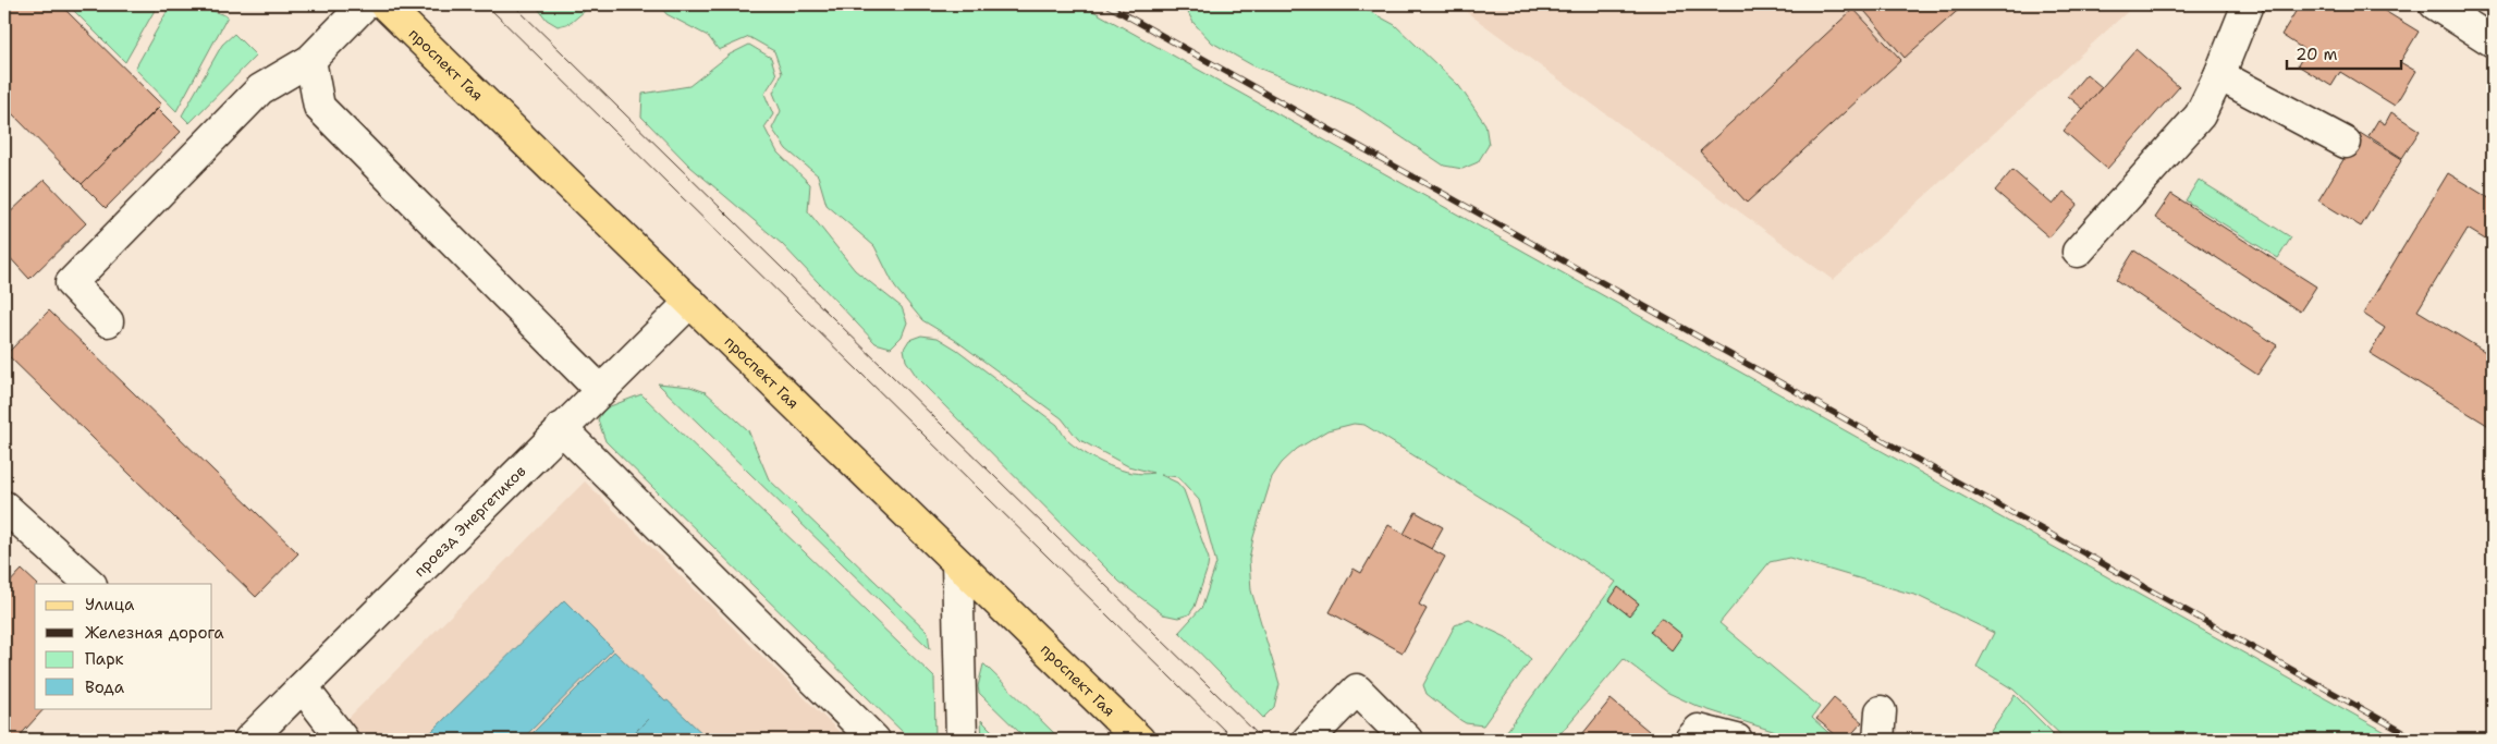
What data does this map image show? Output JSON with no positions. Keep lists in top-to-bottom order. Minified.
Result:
{"streets":{"main road":["проспект Гая"],"street":["проезд Энергетиков"]},"crossings":[["проспект Гая","проезд Энергетиков"]],"legend":["Улица","Железная дорога","Парк","Вода"],"scale_bar":"20 m"}
